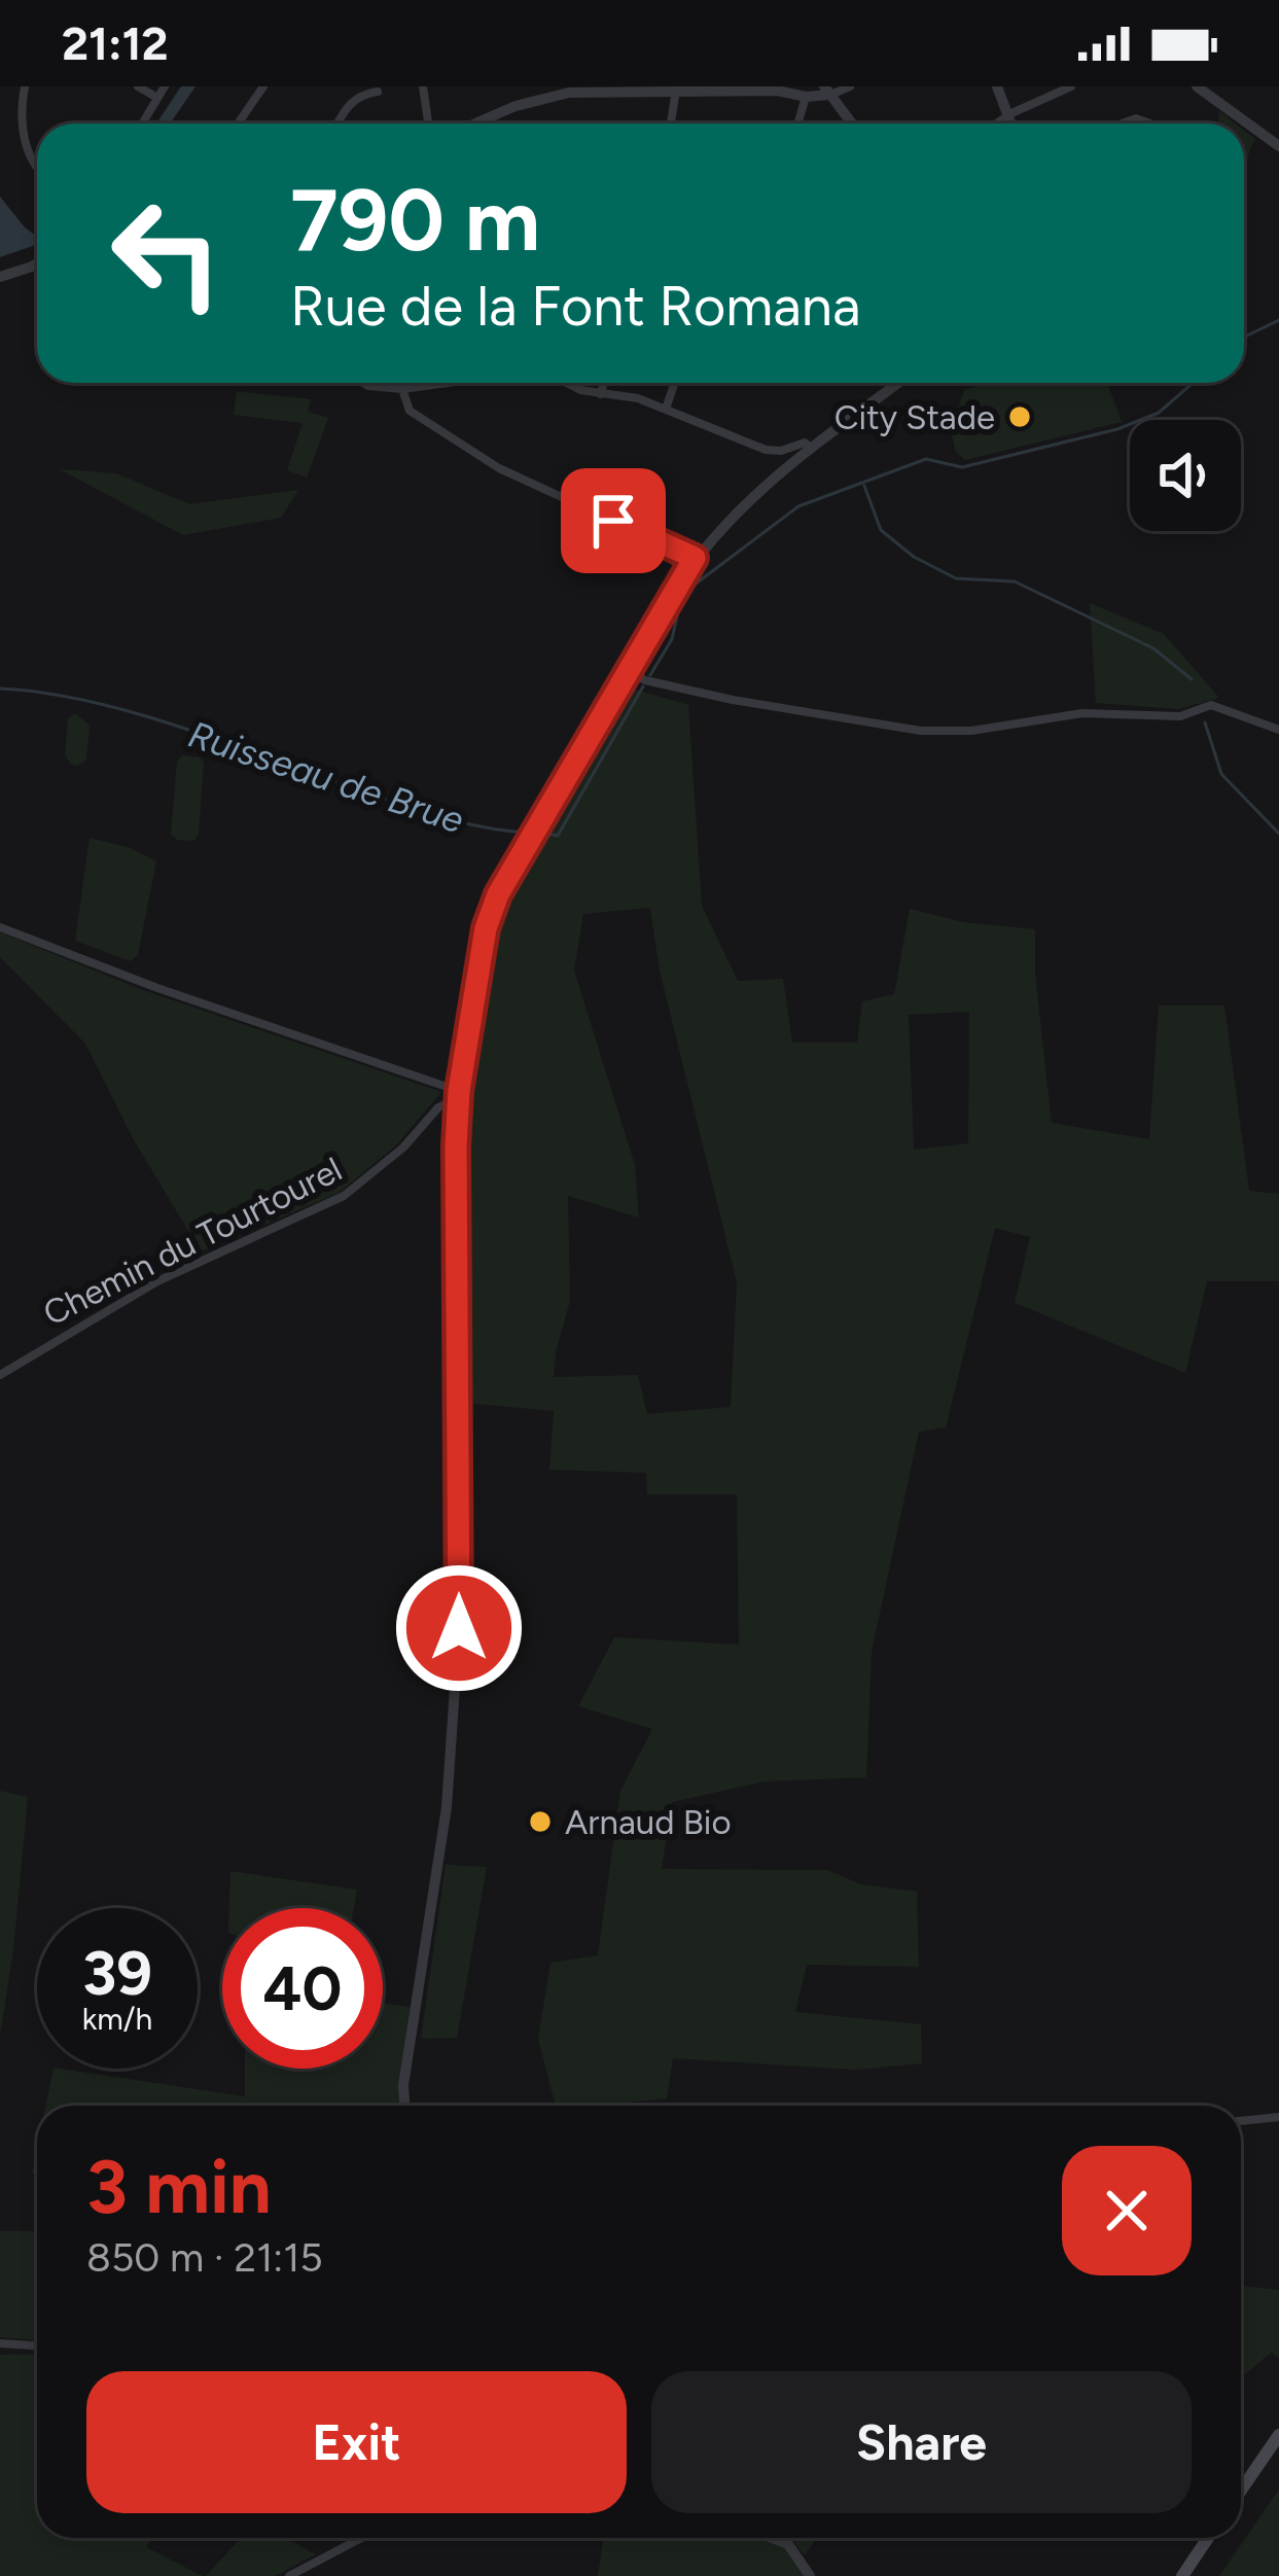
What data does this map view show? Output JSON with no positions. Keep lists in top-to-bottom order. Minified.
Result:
{"streets":{"street":["Chemin du Tourtourel"]},"water":["Ruisseau de Brue"],"places":["City Stade","Arnaud Bio"],"page":{"status":"21:12","turn":["790 m","Rue de la Font Romana"],"speed":"39 km/h","limit":"40","heading":["3 min","850 m · 21:15"],"buttons":["Exit","Share"]}}
